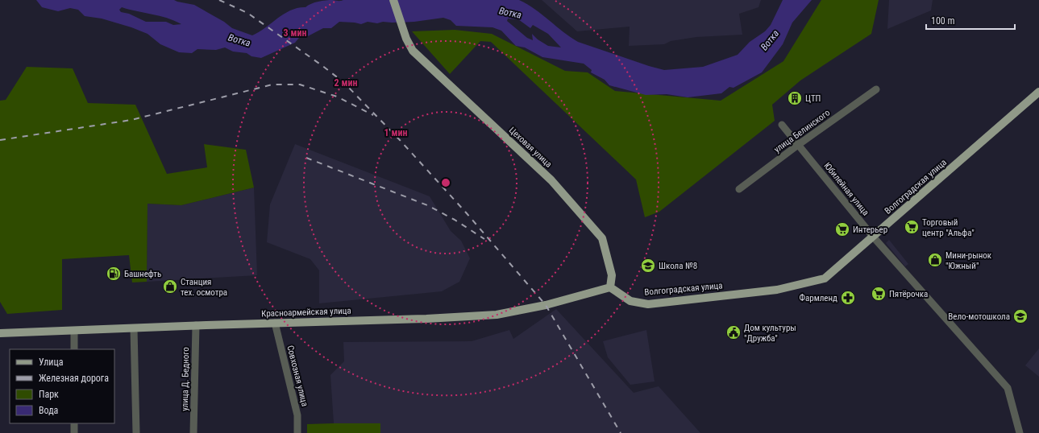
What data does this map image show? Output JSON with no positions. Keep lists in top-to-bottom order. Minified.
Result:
{"streets":{"main road":["Цеховая улица","Волгоградская улица","Красноармейская улица"],"street":["улица Белинского","Юбилейная улица","Совхозная улица","улица Д. Бедного"]},"crossings":[["улица Белинского","Юбилейная улица"],["Цеховая улица","Волгоградская улица"],["Цеховая улица","Красноармейская улица"],["Волгоградская улица","Юбилейная улица"],["Волгоградская улица","Красноармейская улица"],["Красноармейская улица","Совхозная улица"],["Красноармейская улица","улица Д. Бедного"]],"water":["Вотка"],"places":{"building":["ЦТП"],"supermarket":["Торговый центр \"Альфа\"","Интерьер","Пятёрочка"],"shop":["Мини-рынок \"Южный\"","Станция тех. осмотра"],"school or university":["Школа №8","Вело-мотошкола"],"fuel station":["Башнефть"],"pharmacy":["Фармленд"],"public building":["Дом культуры \"Дружба\""]},"legend":["Улица","Железная дорога","Парк","Вода"],"scale_bar":"100 m","rings":["3 мин","2 мин","1 мин"]}
